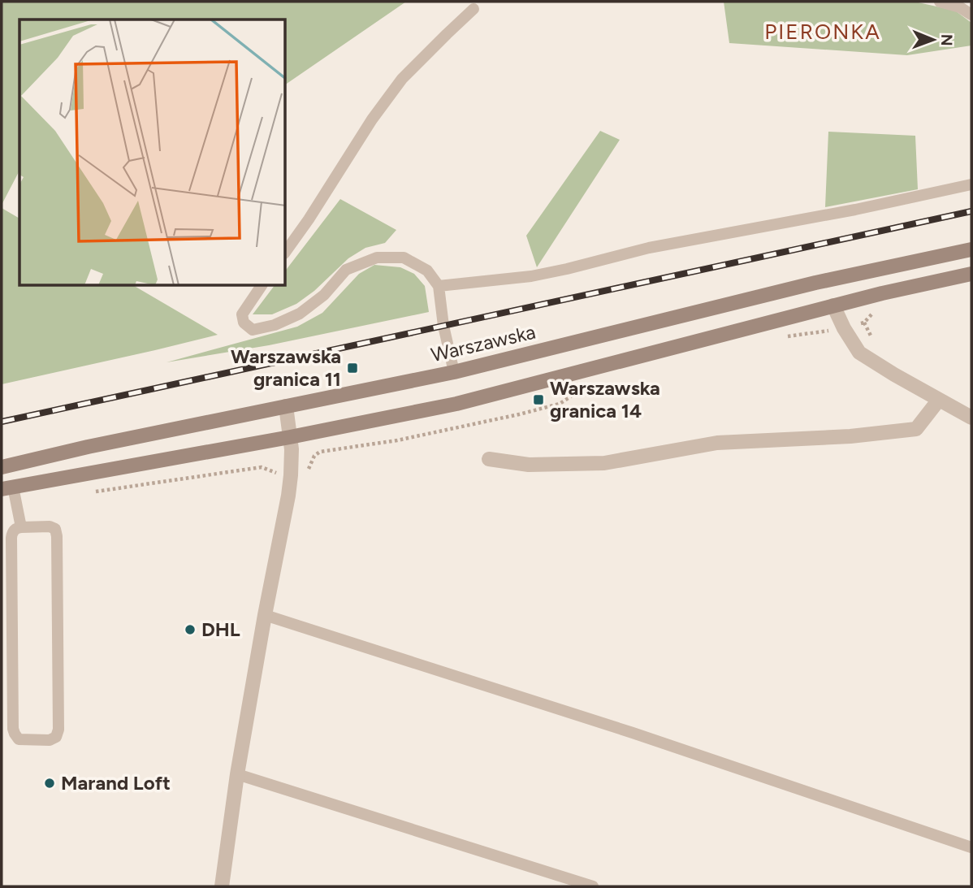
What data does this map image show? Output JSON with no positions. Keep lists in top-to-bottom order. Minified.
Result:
{"streets":{"main road":["Warszawska"]},"districts":["PIERONKA"],"places":{"transit":["Warszawska granica 11","Warszawska granica 14"],"other":["DHL","Marand Loft"]},"north":"right"}
